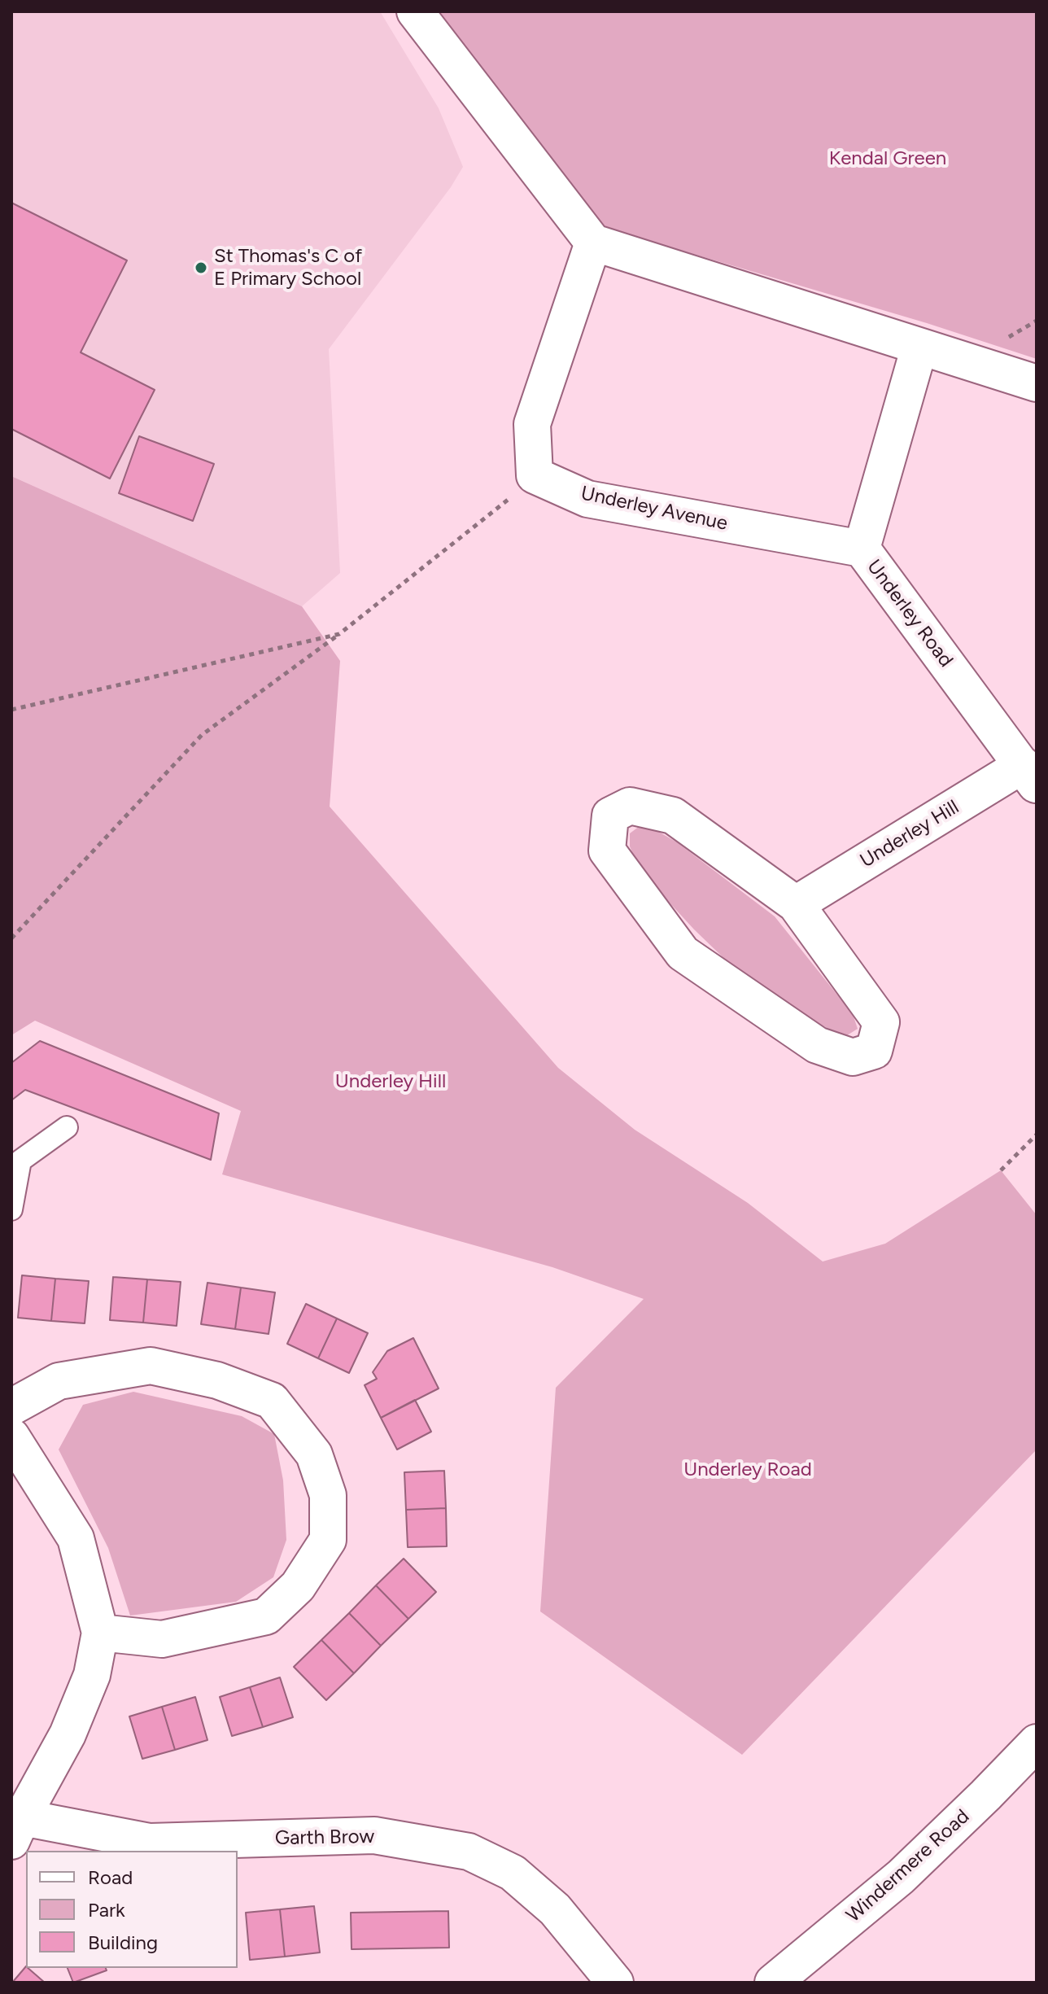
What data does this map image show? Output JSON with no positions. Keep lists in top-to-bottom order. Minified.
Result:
{"streets":{"main road":["Underley Avenue","Underley Road","Underley Hill","Garth Brow","Windermere Road"]},"crossings":[["Underley Avenue","Underley Road"],["Underley Road","Underley Hill"]],"parks":["Kendal Green","Underley Hill","Underley Road"],"places":["St Thomas's C of E Primary School"],"legend":["Road","Park","Building"]}
